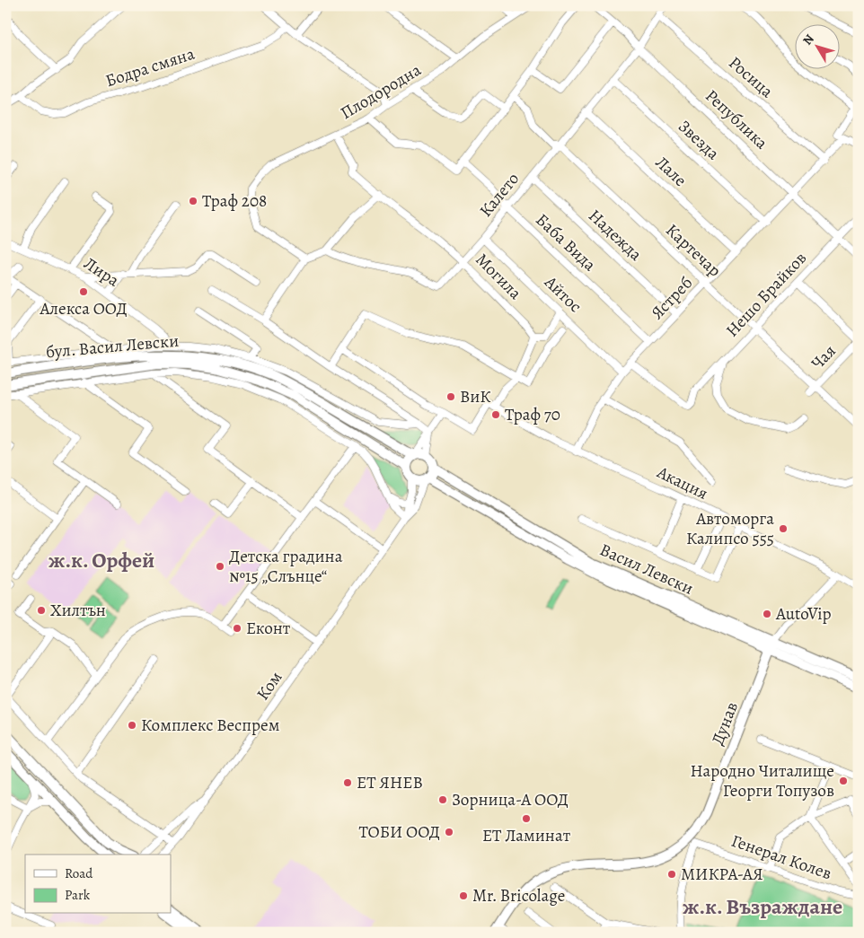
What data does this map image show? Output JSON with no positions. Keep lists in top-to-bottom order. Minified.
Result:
{"streets":{"main road":["бул. Васил Левски","Васил Левски","Дунав"],"street":["Бодра смяна","Росица","Плодородна","Република","Звезда","Лале","Калето","Надежда","Баба Вида","Картечар","Лира","Могила","Айтос","Нешо Брайков","Ястреб","Чая","Акация","Ком","Генерал Колев"]},"crossings":[["Росица","Калето"],["Росица","Ястреб"],["Плодородна","Могила"],["Република","Калето"],["Република","Нешо Брайков"],["Република","Ястреб"],["Звезда","Калето"],["Звезда","Ястреб"],["Лале","Калето"],["Лале","Ястреб"],["Калето","Надежда"],["Калето","Баба Вида"],["Калето","Картечар"],["Калето","Могила"],["Калето","Айтос"],["Надежда","Ястреб"],["Баба Вида","Ястреб"],["Картечар","Нешо Брайков"],["Картечар","Ястреб"],["Картечар","Чая"],["Айтос","Ястреб"],["Нешо Брайков","Ястреб"],["Ястреб","Акация"],["бул. Васил Левски","Васил Левски"],["бул. Васил Левски","Ком"],["Акация","Дунав"],["Васил Левски","Ком"],["Васил Левски","Дунав"]],"districts":["ж.к. Орфей","ж.к. Възраждане"],"places":["Траф 208","Алекса ООД","ВиК","Траф 70","Автоморга Калипсо 555","Детска градина №15 „Слънце“","Хилтън","AutoVip","Еконт","Комплекс Веспрем","Народно Читалище Георги Топузов","ЕТ ЯНЕВ","Зорница-А ООД","ЕТ Ламинат","ТОБИ ООД","МИКРА-АЯ","Mr. Bricolage"],"legend":["Road","Park"],"north":"top left"}
